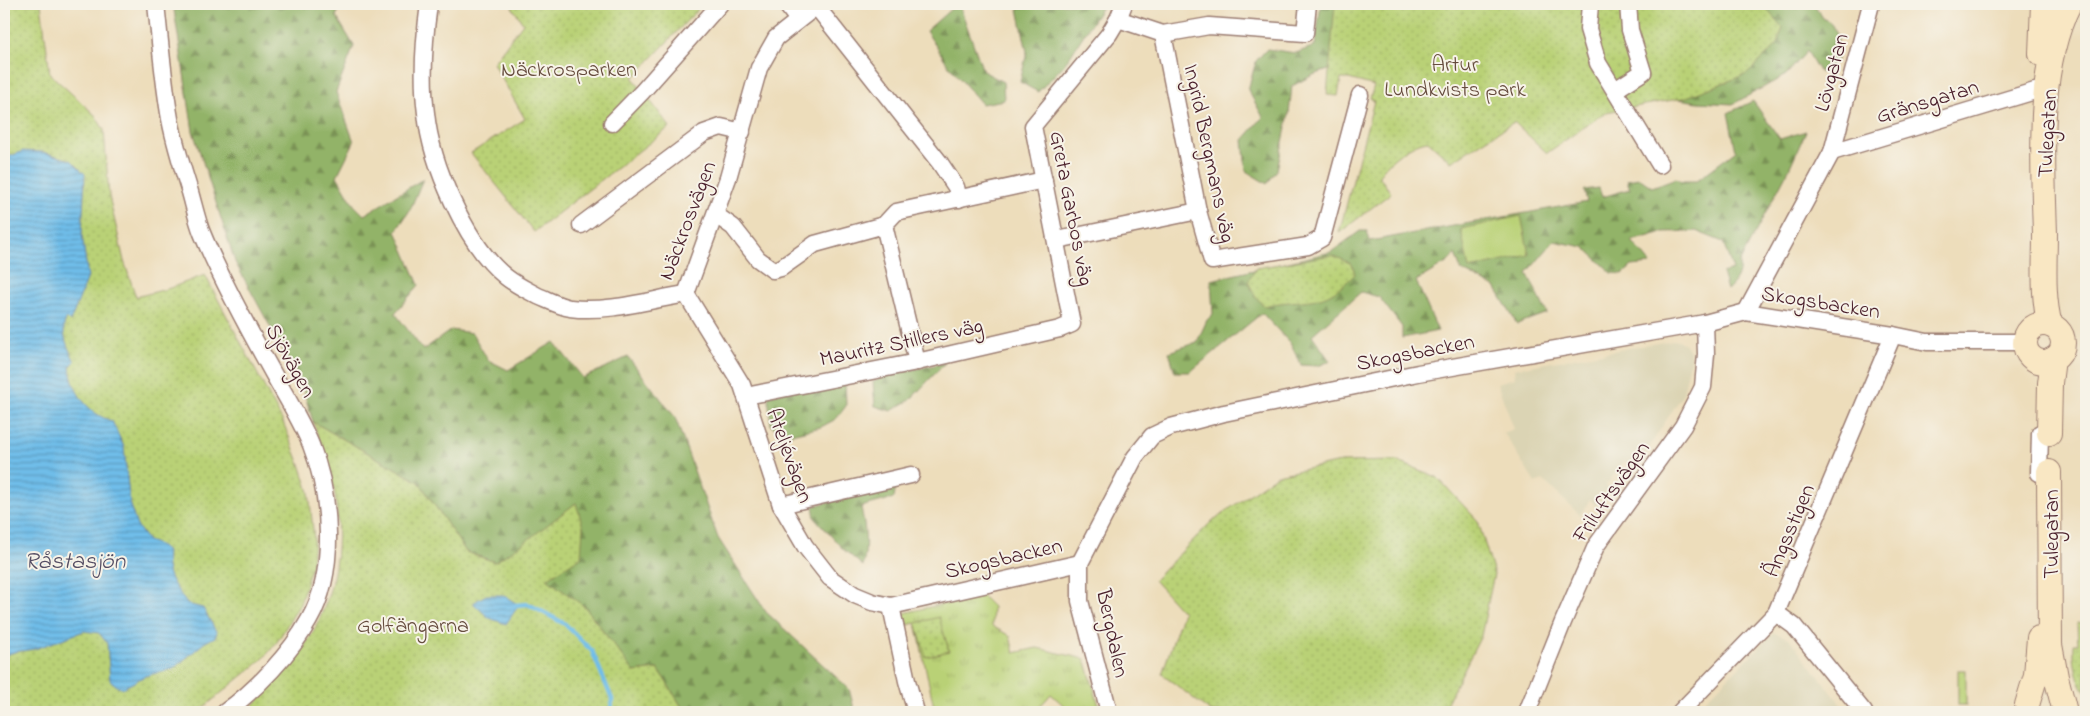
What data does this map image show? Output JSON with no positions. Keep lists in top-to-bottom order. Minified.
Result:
{"streets":{"street":["Lövgatan","Gränsgatan","Tulegatan","Ingrid Bergmans väg","Greta Garbos väg","Näckrosvägen","Skogsbacken","Mauritz Stillers väg","Sjövägen","Ateljévägen","Friluftsvägen","Ängsstigen","Bergdalen"]},"crossings":[["Lövgatan","Gränsgatan"],["Gränsgatan","Tulegatan"],["Tulegatan","Skogsbacken"],["Greta Garbos väg","Mauritz Stillers väg"],["Näckrosvägen","Ateljévägen"],["Skogsbacken","Ateljévägen"],["Skogsbacken","Friluftsvägen"],["Skogsbacken","Ängsstigen"],["Skogsbacken","Bergdalen"],["Mauritz Stillers väg","Ateljévägen"]],"water":["Råstasjön"],"parks":["Artur Lundkvists park","Näckrosparken","Golfängarna"]}
